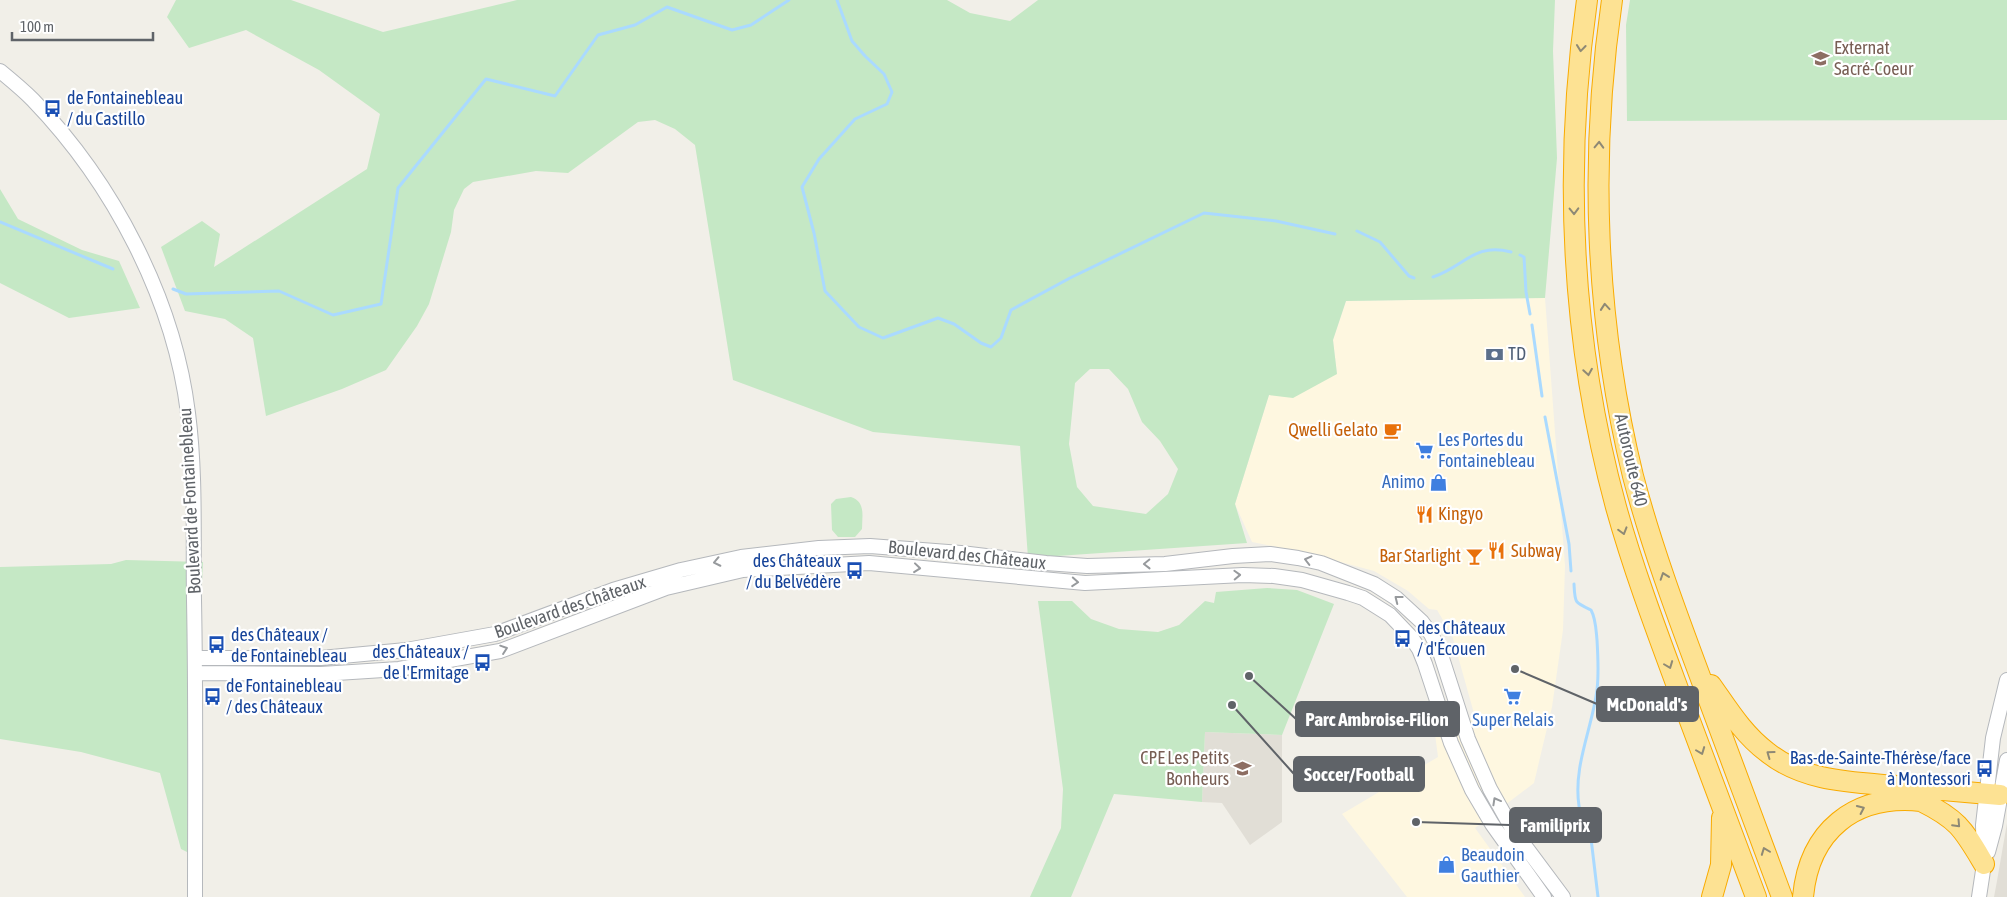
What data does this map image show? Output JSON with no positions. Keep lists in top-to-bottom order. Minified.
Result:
{"streets":{"highway":["Autoroute 640"],"street":["Boulevard de Fontainebleau","Boulevard des Châteaux"]},"crossings":[["Boulevard de Fontainebleau","Boulevard des Châteaux"]],"places":{"school or university":["Externat Sacré-Coeur","CPE Les Petits Bonheurs"],"bus stop":["de Fontainebleau / du Castillo","des Châteaux / du Belvédère","des Châteaux / d'Écouen","des Châteaux / de Fontainebleau","des Châteaux / de l'Ermitage","de Fontainebleau / des Châteaux","Bas-de-Sainte-Thérèse/face à Montessori"],"bank":["TD"],"cafe":["Qwelli Gelato"],"supermarket":["Les Portes du Fontainebleau","Super Relais"],"shop":["Animo","Beaudoin Gauthier"],"restaurant":["Kingyo","Subway"],"bar":["Bar Starlight"],"other":["McDonald's","Parc Ambroise-Filion","Soccer/Football","Familiprix"]},"scale_bar":"100 m"}
